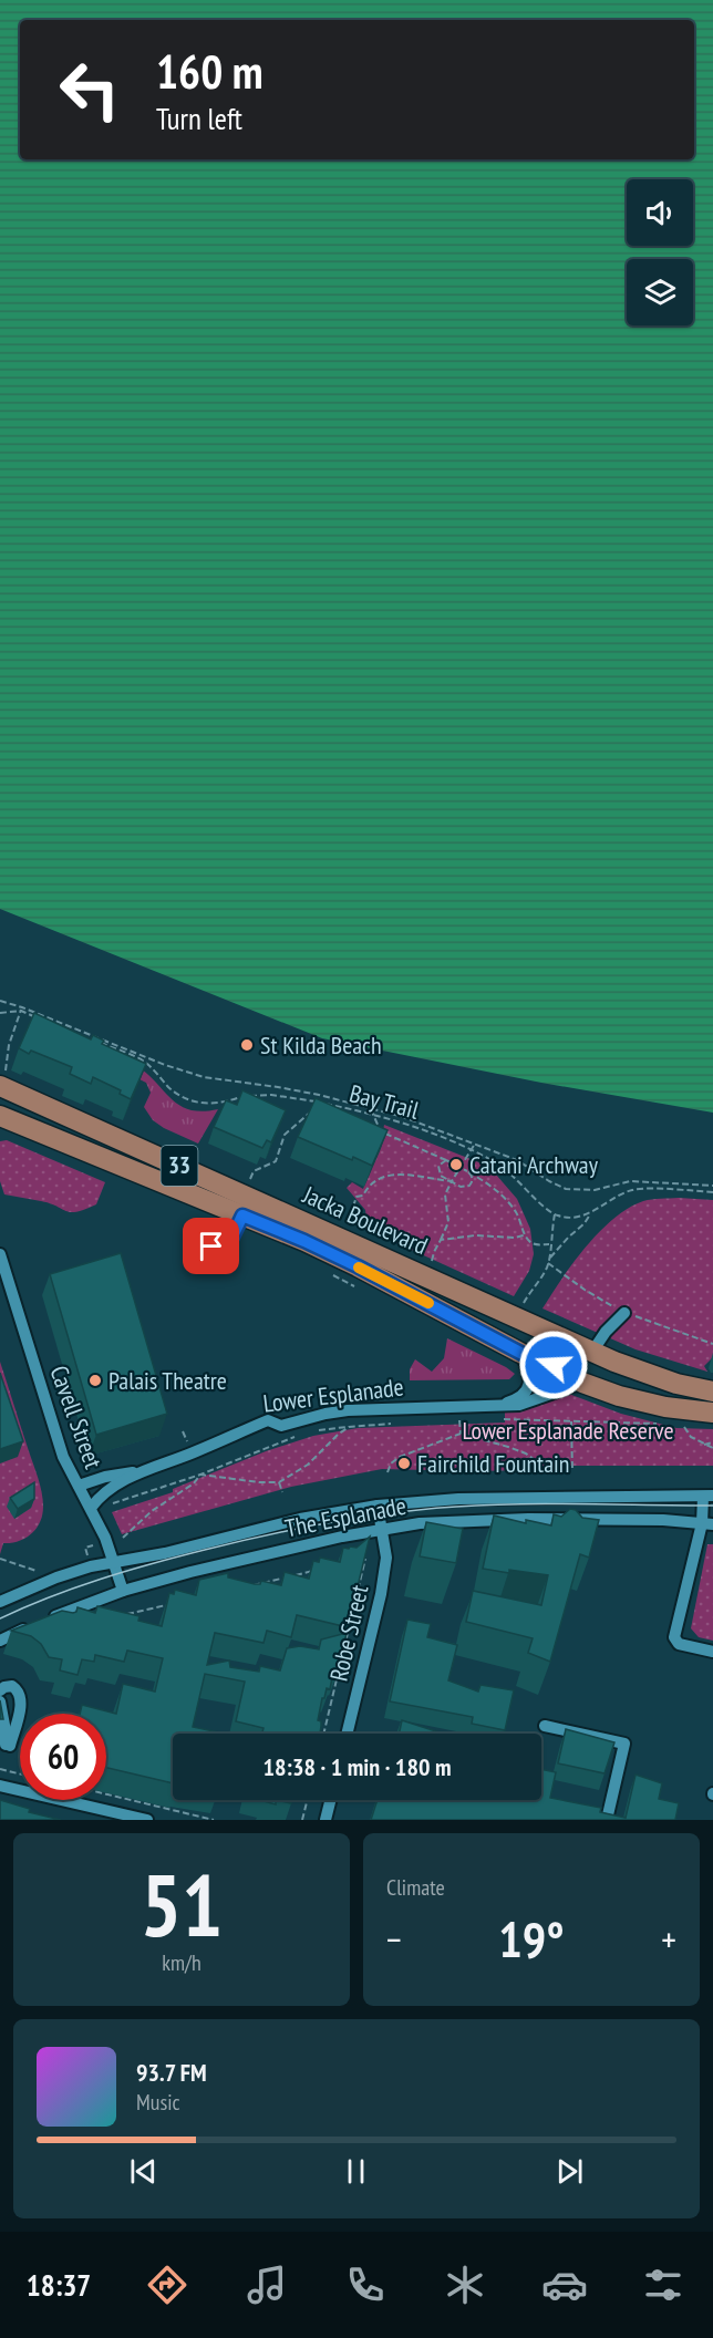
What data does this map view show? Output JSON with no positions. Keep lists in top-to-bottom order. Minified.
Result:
{"streets":{"main road":["33","Jacka Boulevard"],"street":["Lower Esplanade","Cavell Street","The Esplanade","Robe Street"],"path":["Bay Trail"]},"crossings":[["Jacka Boulevard","Lower Esplanade"],["Lower Esplanade","Cavell Street"],["Cavell Street","The Esplanade"],["The Esplanade","Robe Street"]],"parks":["Lower Esplanade Reserve"],"places":["St Kilda Beach","Catani Archway","Palais Theatre","Fairchild Fountain"],"page":{"turn":["160 m","Turn left"],"limit":"60","trip":"18:38 · 1 min · 180 m","tile":[["51","km/h"],"Climate"],"heat":["−","19°","+"],"song":["93.7 FM","Music"],"tabs":"18:37"}}
